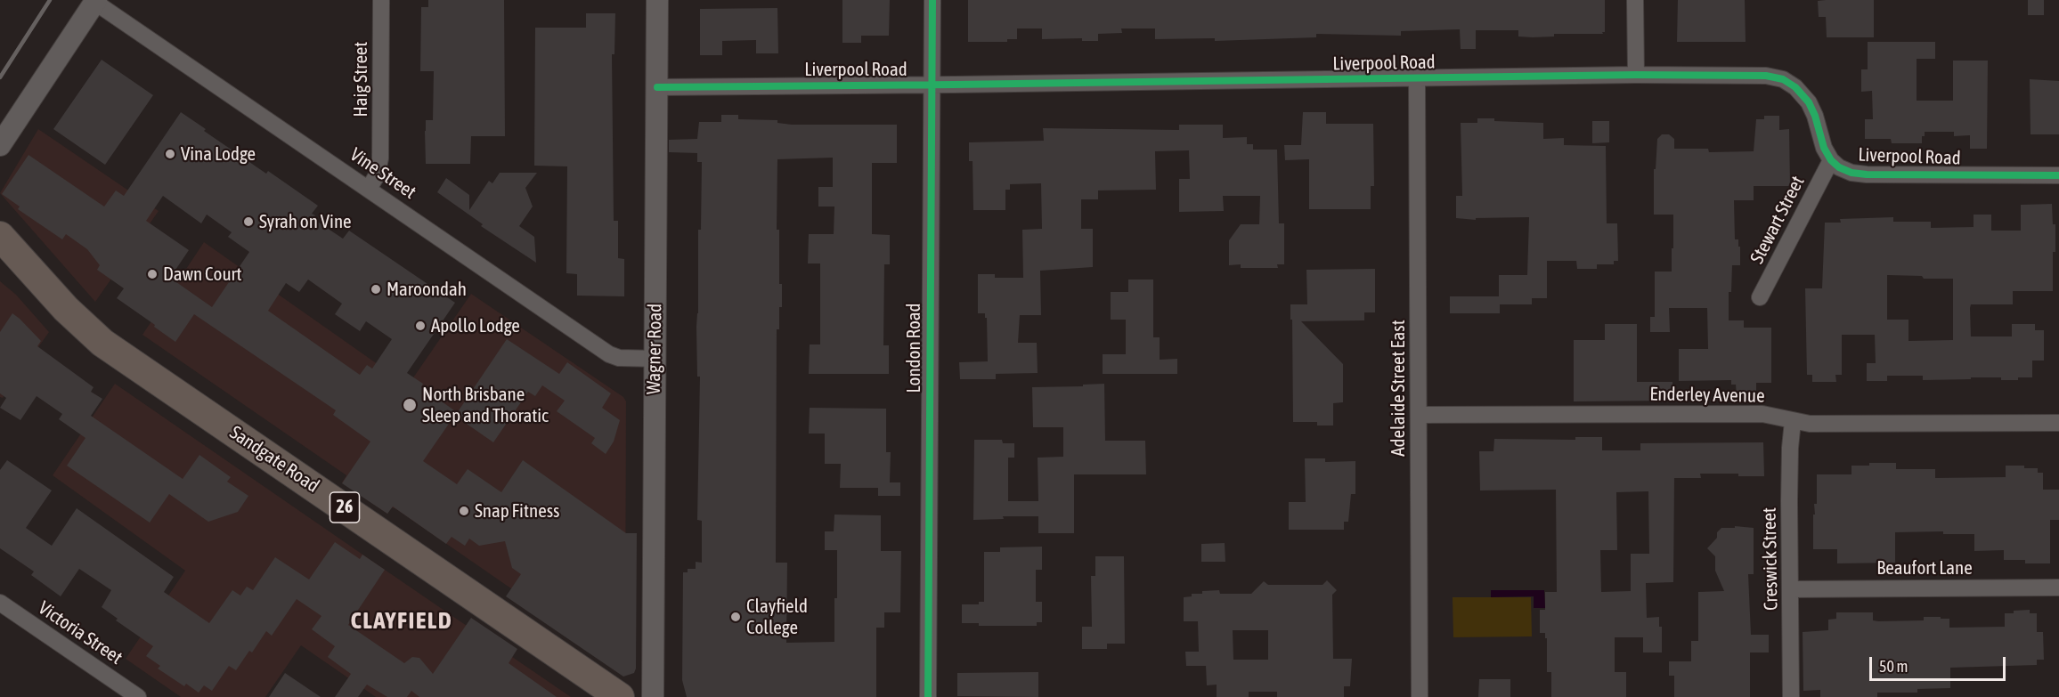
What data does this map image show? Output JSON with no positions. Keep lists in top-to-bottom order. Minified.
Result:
{"streets":{"highway":["Sandgate Road","26"],"street":["Liverpool Road","Haig Street","Vine Street","Stewart Street","London Road","Wagner Road","Adelaide Street East","Enderley Avenue","Creswick Street","Beaufort Lane","Victoria Street"]},"crossings":[["Liverpool Road","Stewart Street"],["Liverpool Road","London Road"],["Liverpool Road","Wagner Road"],["Liverpool Road","Adelaide Street East"],["Haig Street","Vine Street"],["Vine Street","Wagner Road"],["Adelaide Street East","Enderley Avenue"],["Enderley Avenue","Creswick Street"],["Creswick Street","Beaufort Lane"]],"districts":["CLAYFIELD"],"places":["Vina Lodge","Syrah on Vine","Dawn Court","Maroondah","Apollo Lodge","North Brisbane Sleep and Thoratic","Snap Fitness","Clayfield College"],"scale_bar":"50 m"}
